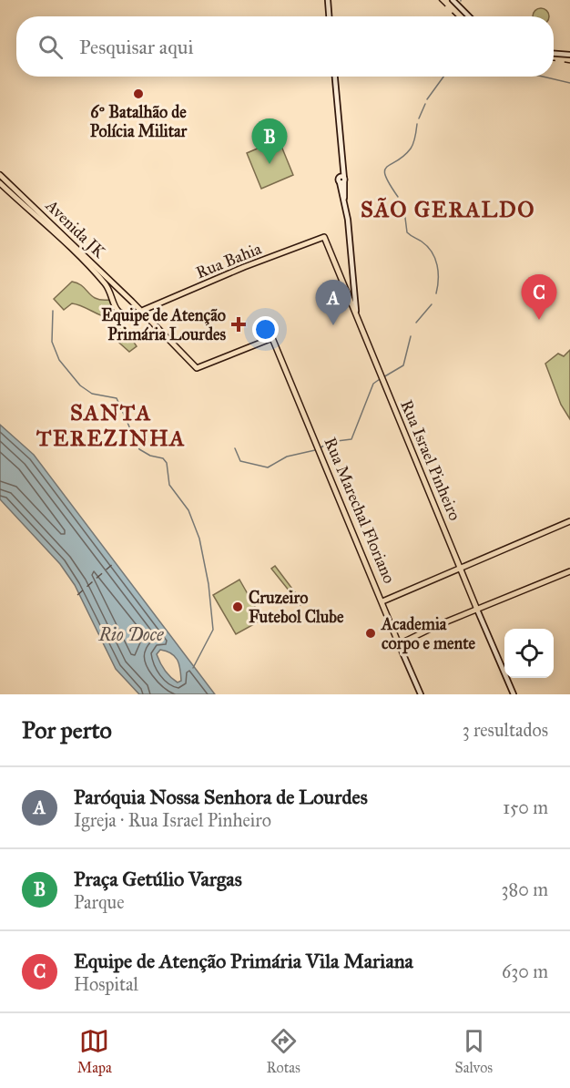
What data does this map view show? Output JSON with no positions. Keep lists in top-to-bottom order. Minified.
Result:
{"streets":{"main road":["Avenida JK","Rua Bahia","Rua Israel Pinheiro","Rua Marechal Floriano"]},"crossings":[["Avenida JK","Rua Marechal Floriano"],["Rua Bahia","Rua Israel Pinheiro"]],"districts":["SÃO GERALDO","SANTA TEREZINHA"],"water":["Rio Doce"],"places":{"other":["6º Batalhão de Polícia Militar","Cruzeiro Futebol Clube","Academia corpo e mente"],"health":["Equipe de Atenção Primária Lourdes"]},"page":{"search":"Pesquisar aqui","pins":["B","C","A"],"heading":["Por perto","3 resultados"],"list":[{"mark":"A","name":"Paróquia Nossa Senhora de Lourdes","note":"Igreja · Rua Israel Pinheiro","value":"150 m"},{"mark":"B","name":"Praça Getúlio Vargas","note":"Parque","value":"380 m"},{"mark":"C","name":"Equipe de Atenção Primária Vila Mariana","note":"Hospital","value":"630 m"}],"nav":["Mapa","Rotas","Salvos"]}}
